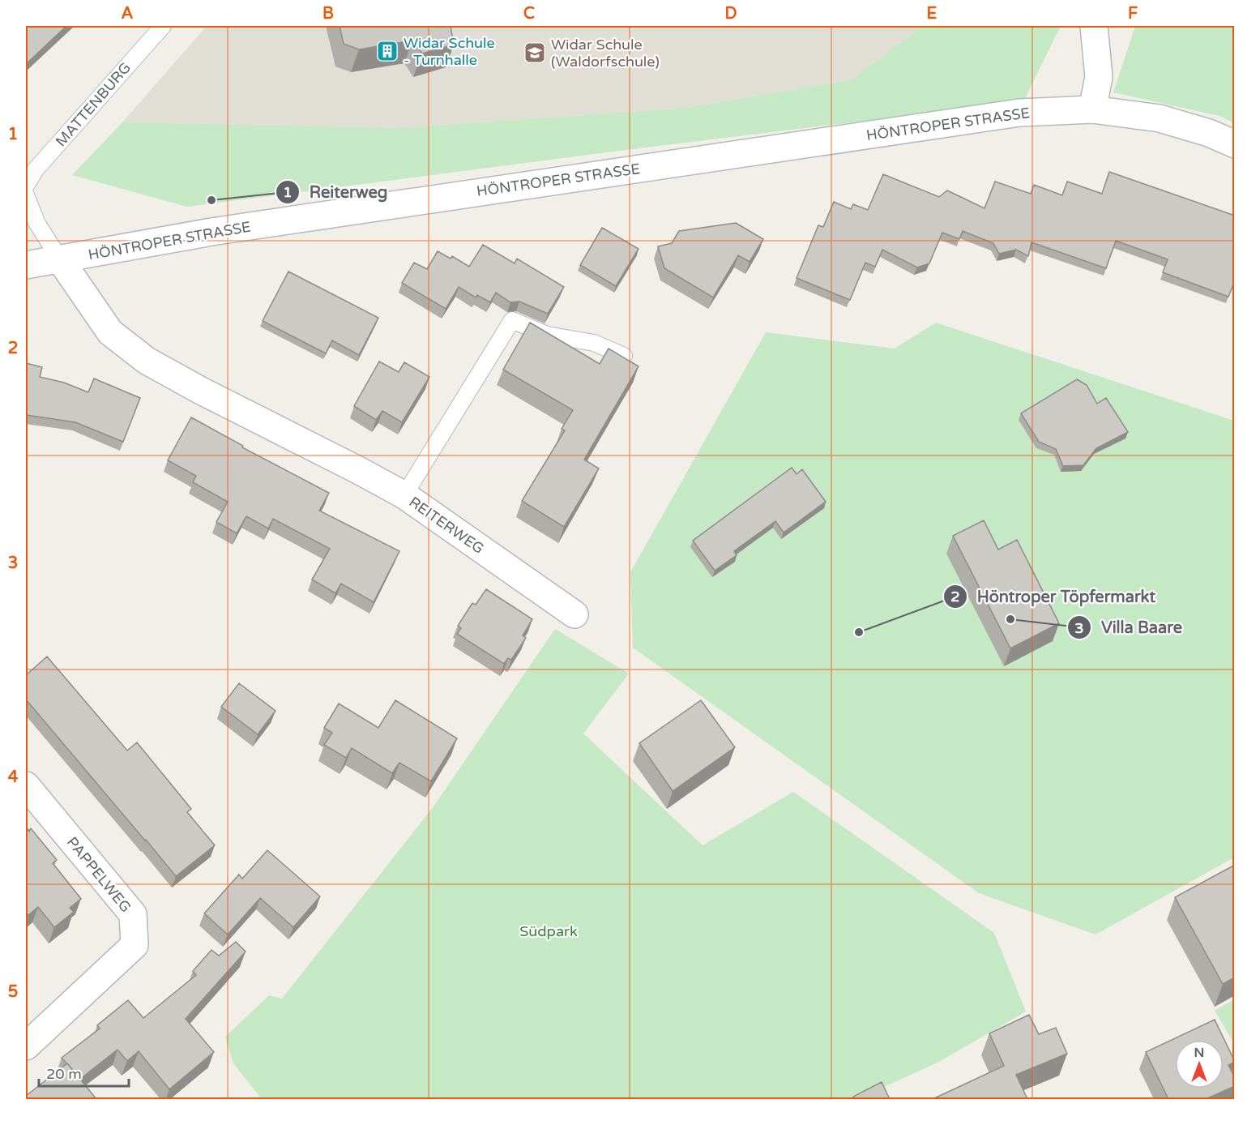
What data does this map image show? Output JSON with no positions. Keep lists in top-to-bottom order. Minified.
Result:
{"streets":{"street":["HÖNTROPER STRASSE","REITERWEG","PAPPELWEG"],"lane":["MATTENBURG"]},"crossings":[["HÖNTROPER STRASSE","REITERWEG"]],"parks":["Südpark"],"places":{"building":["Widar Schule - Turnhalle"],"school or university":["Widar Schule (Waldorfschule)"],"other":["Reiterweg","Villa Baare","Höntroper Töpfermarkt"]},"scale_bar":"20 m","north":"top","grid":{"columns":["A","B","C","D","E","F"],"rows":["1","2","3","4","5"]}}
